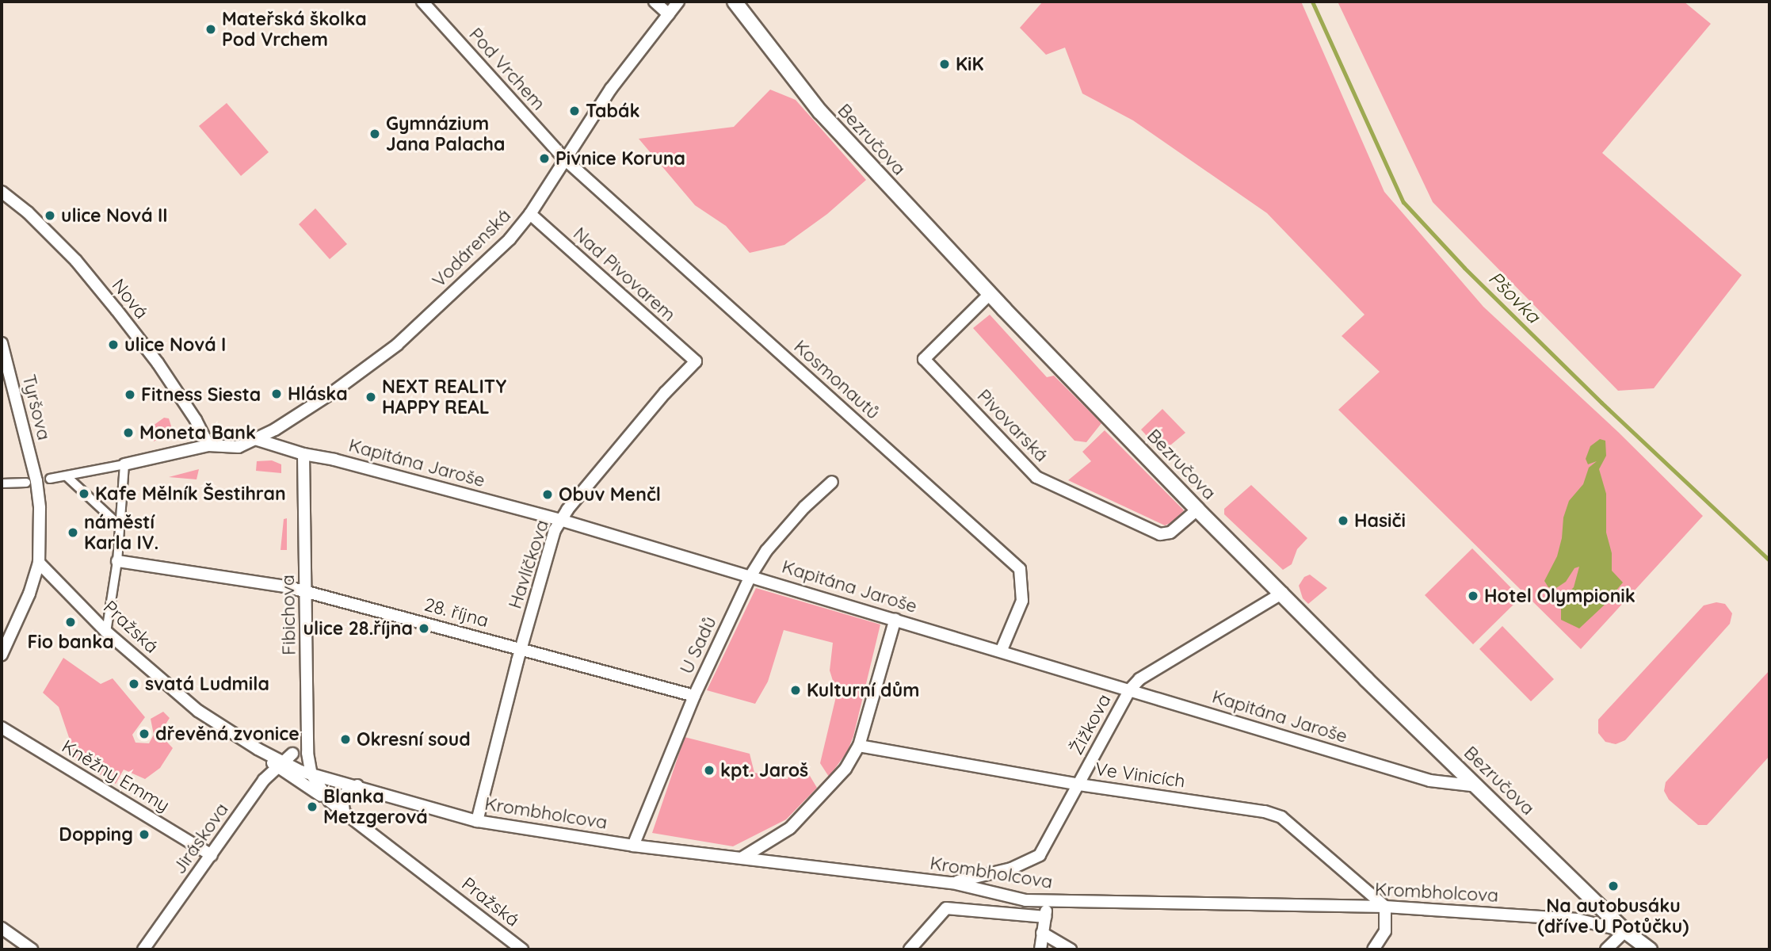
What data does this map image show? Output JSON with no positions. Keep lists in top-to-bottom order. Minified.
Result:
{"streets":{"street":["Pod Vrchem","Bezručova","Vodárenská","Nad Pivovarem","Nová","Kosmonautů","Tyršova","Pivovarská","Kapitána Jaroše","Havlíčkova","28. října","Fibichova","Pražská","U Sadů","Žižkova","Ve Vinicích","Kněžny Emmy","Krombholcova","Jiráskova"]},"crossings":[["Pod Vrchem","Vodárenská"],["Pod Vrchem","Kosmonautů"],["Bezručova","Pivovarská"],["Bezručova","Kapitána Jaroše"],["Bezručova","Žižkova"],["Bezručova","Krombholcova"],["Vodárenská","Nad Pivovarem"],["Vodárenská","Kosmonautů"],["Vodárenská","Kapitána Jaroše"],["Nad Pivovarem","Havlíčkova"],["Kosmonautů","Kapitána Jaroše"],["Kapitána Jaroše","Havlíčkova"],["Kapitána Jaroše","Fibichova"],["Kapitána Jaroše","U Sadů"],["Kapitána Jaroše","Žižkova"],["Havlíčkova","28. října"],["Havlíčkova","Krombholcova"],["28. října","Fibichova"],["28. října","U Sadů"],["Fibichova","Pražská"],["Fibichova","Krombholcova"],["Pražská","Krombholcova"],["Pražská","Jiráskova"],["U Sadů","Krombholcova"],["Žižkova","Ve Vinicích"],["Žižkova","Krombholcova"],["Ve Vinicích","Krombholcova"],["Kněžny Emmy","Jiráskova"]],"water":["Pšovka"],"places":["Mateřská školka Pod Vrchem","KiK","Tabák","Gymnázium Jana Palacha","Pivnice Koruna","ulice Nová II","ulice Nová I","Hláska","Fitness Siesta","NEXT REALITY HAPPY REAL","Moneta Bank","Kafe Mělník Šestihran","Obuv Menčl","Hasiči","náměstí Karla IV.","Hotel Olympionik","Fio banka","ulice 28.října","svatá Ludmila","Kulturní dům","dřevěná zvonice","Okresní soud","kpt. Jaroš","Blanka Metzgerová","Dopping","Na autobusáku (dříve U Potůčku)"]}
